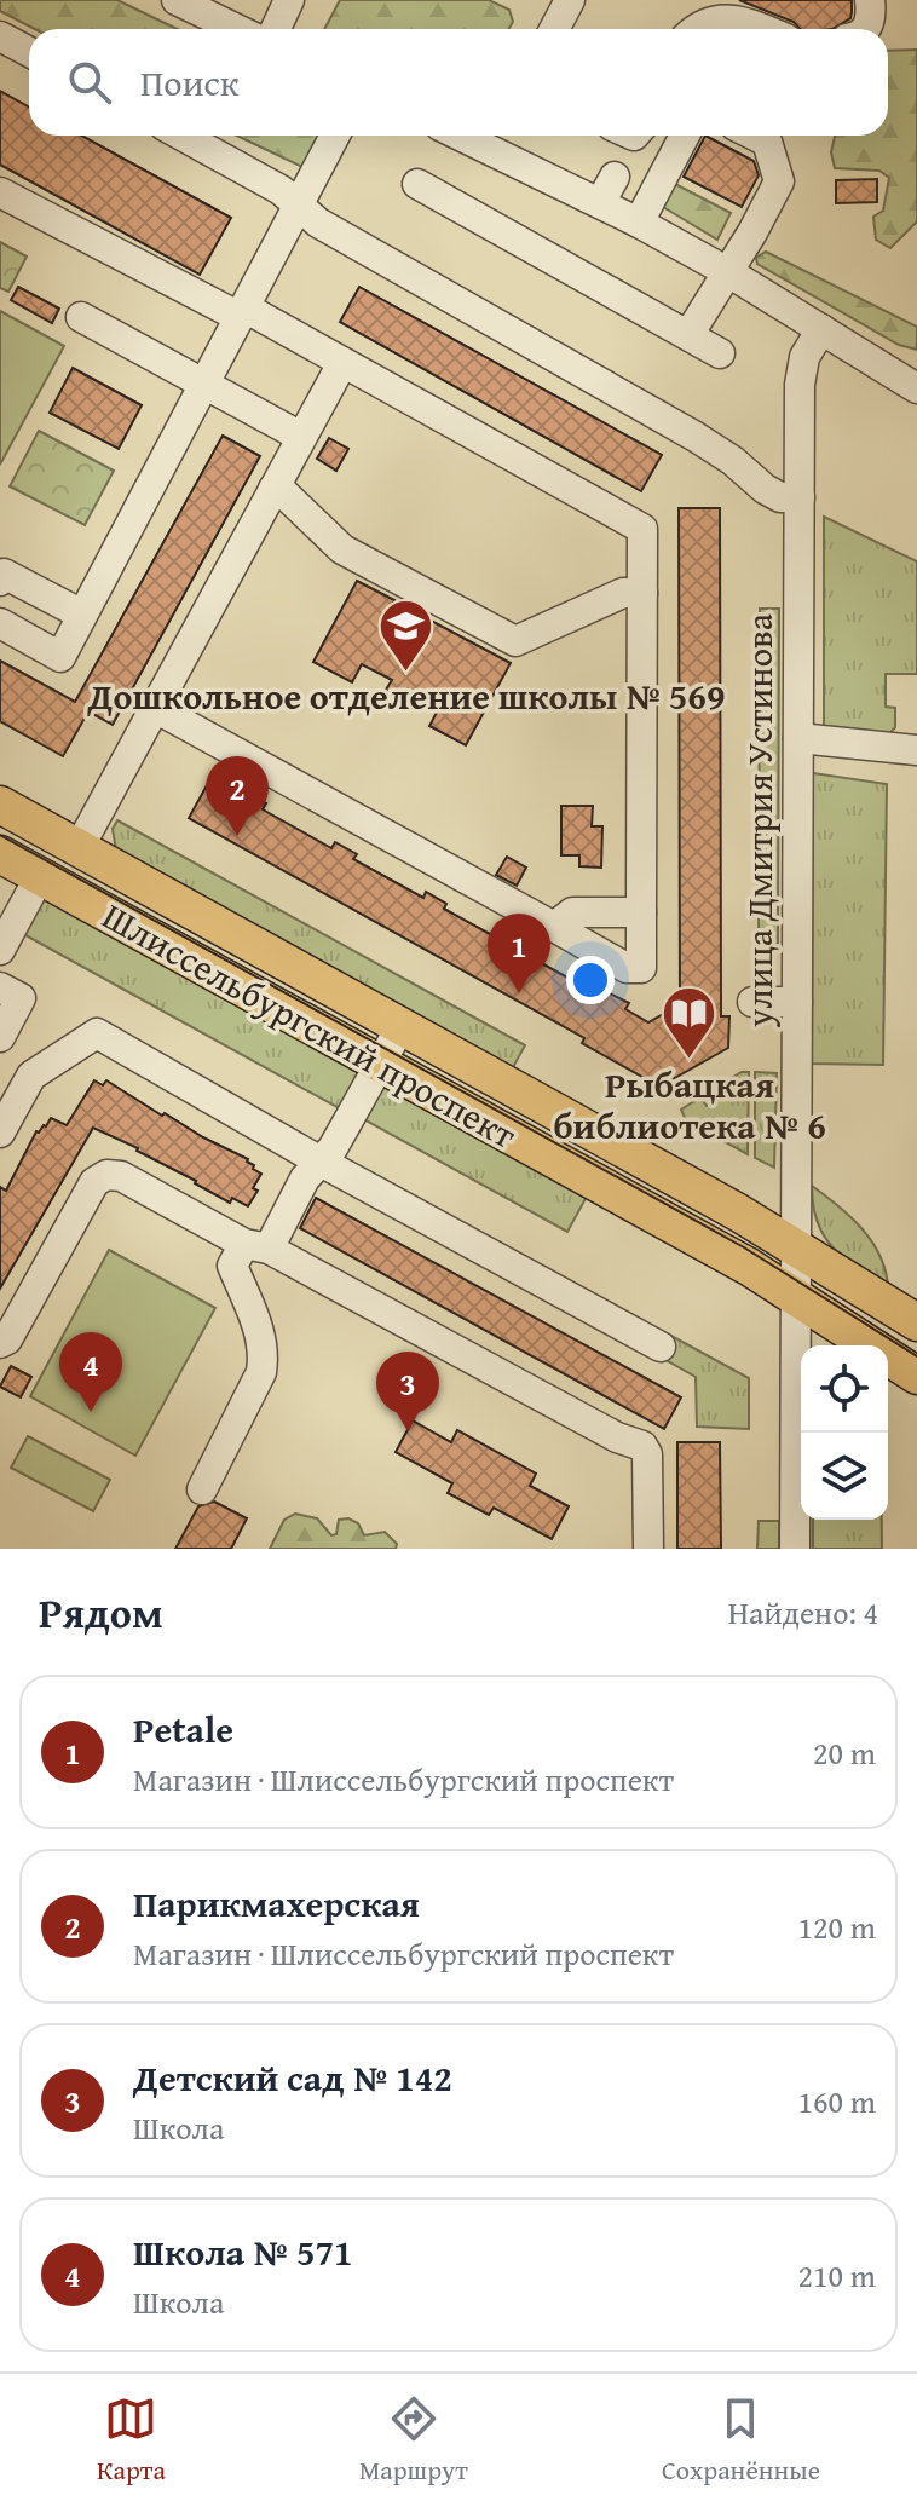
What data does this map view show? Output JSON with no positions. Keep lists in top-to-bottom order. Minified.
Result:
{"streets":{"main road":["Шлиссельбургский проспект"],"street":["улица Дмитрия Устинова"]},"crossings":[["улица Дмитрия Устинова","Шлиссельбургский проспект"]],"places":{"school or university":["Дошкольное отделение школы № 569"],"library":["Рыбацкая библиотека № 6"]},"page":{"search":"Поиск","pins":["2","1","4","3"],"heading":["Рядом","Найдено: 4"],"list":[{"mark":"1","name":"Petale","note":"Магазин · Шлиссельбургский проспект","value":"20 m"},{"mark":"2","name":"Парикмахерская","note":"Магазин · Шлиссельбургский проспект","value":"120 m"},{"mark":"3","name":"Детский сад № 142","note":"Школа","value":"160 m"},{"mark":"4","name":"Школа № 571","note":"Школа","value":"210 m"}],"nav":["Карта","Маршрут","Сохранённые"]}}
